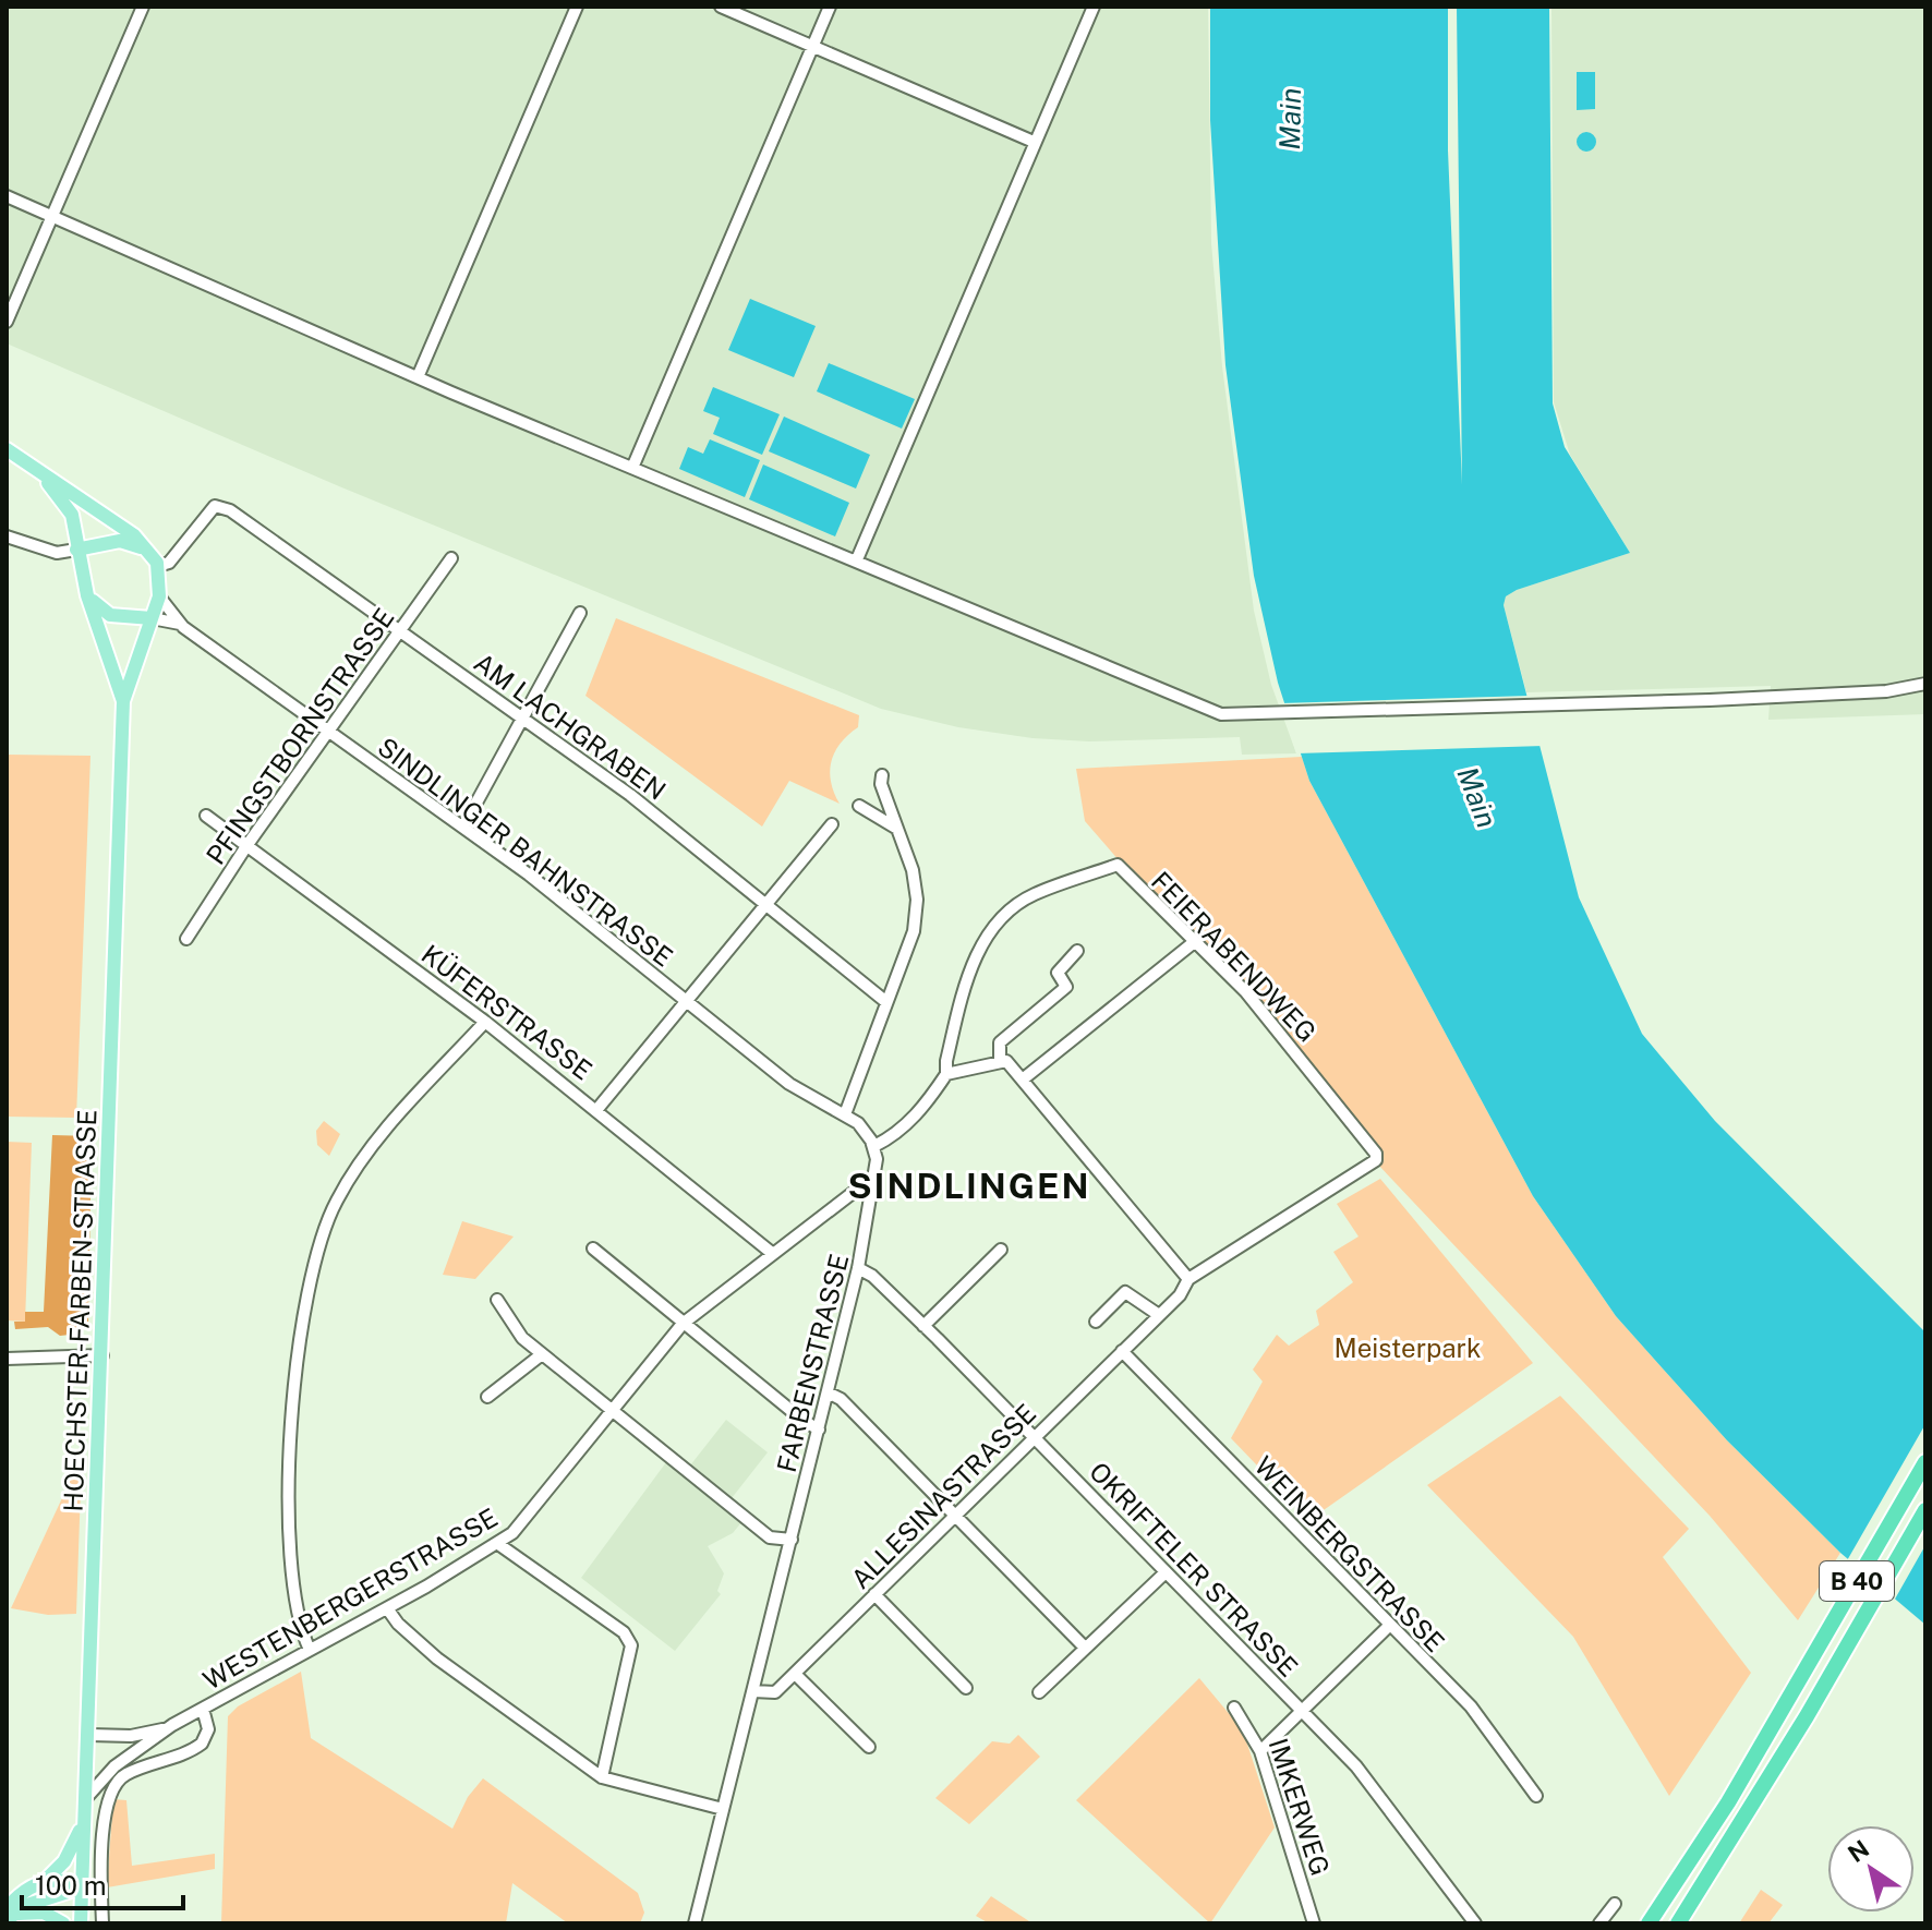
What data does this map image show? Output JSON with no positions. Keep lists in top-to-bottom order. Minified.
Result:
{"streets":{"highway":["B 40"],"main road":["HOECHSTER-FARBEN-STRASSE"],"street":["AM LACHGRABEN","PFINGSTBORNSTRASSE","SINDLINGER BAHNSTRASSE","FEIERABENDWEG","KÜFERSTRASSE","FARBENSTRASSE","ALLESINASTRASSE","WEINBERGSTRASSE","OKRIFTELER STRASSE","WESTENBERGERSTRASSE","IMKERWEG"]},"crossings":[["AM LACHGRABEN","PFINGSTBORNSTRASSE"],["AM LACHGRABEN","SINDLINGER BAHNSTRASSE"],["AM LACHGRABEN","HOECHSTER-FARBEN-STRASSE"],["PFINGSTBORNSTRASSE","SINDLINGER BAHNSTRASSE"],["PFINGSTBORNSTRASSE","KÜFERSTRASSE"],["SINDLINGER BAHNSTRASSE","HOECHSTER-FARBEN-STRASSE"],["FEIERABENDWEG","ALLESINASTRASSE"],["KÜFERSTRASSE","WESTENBERGERSTRASSE"],["HOECHSTER-FARBEN-STRASSE","WESTENBERGERSTRASSE"],["FARBENSTRASSE","ALLESINASTRASSE"],["FARBENSTRASSE","OKRIFTELER STRASSE"],["FARBENSTRASSE","WESTENBERGERSTRASSE"],["ALLESINASTRASSE","WEINBERGSTRASSE"],["ALLESINASTRASSE","OKRIFTELER STRASSE"]],"districts":["SINDLINGEN"],"water":["Main"],"parks":["Meisterpark"],"scale_bar":"100 m","north":"top left"}
